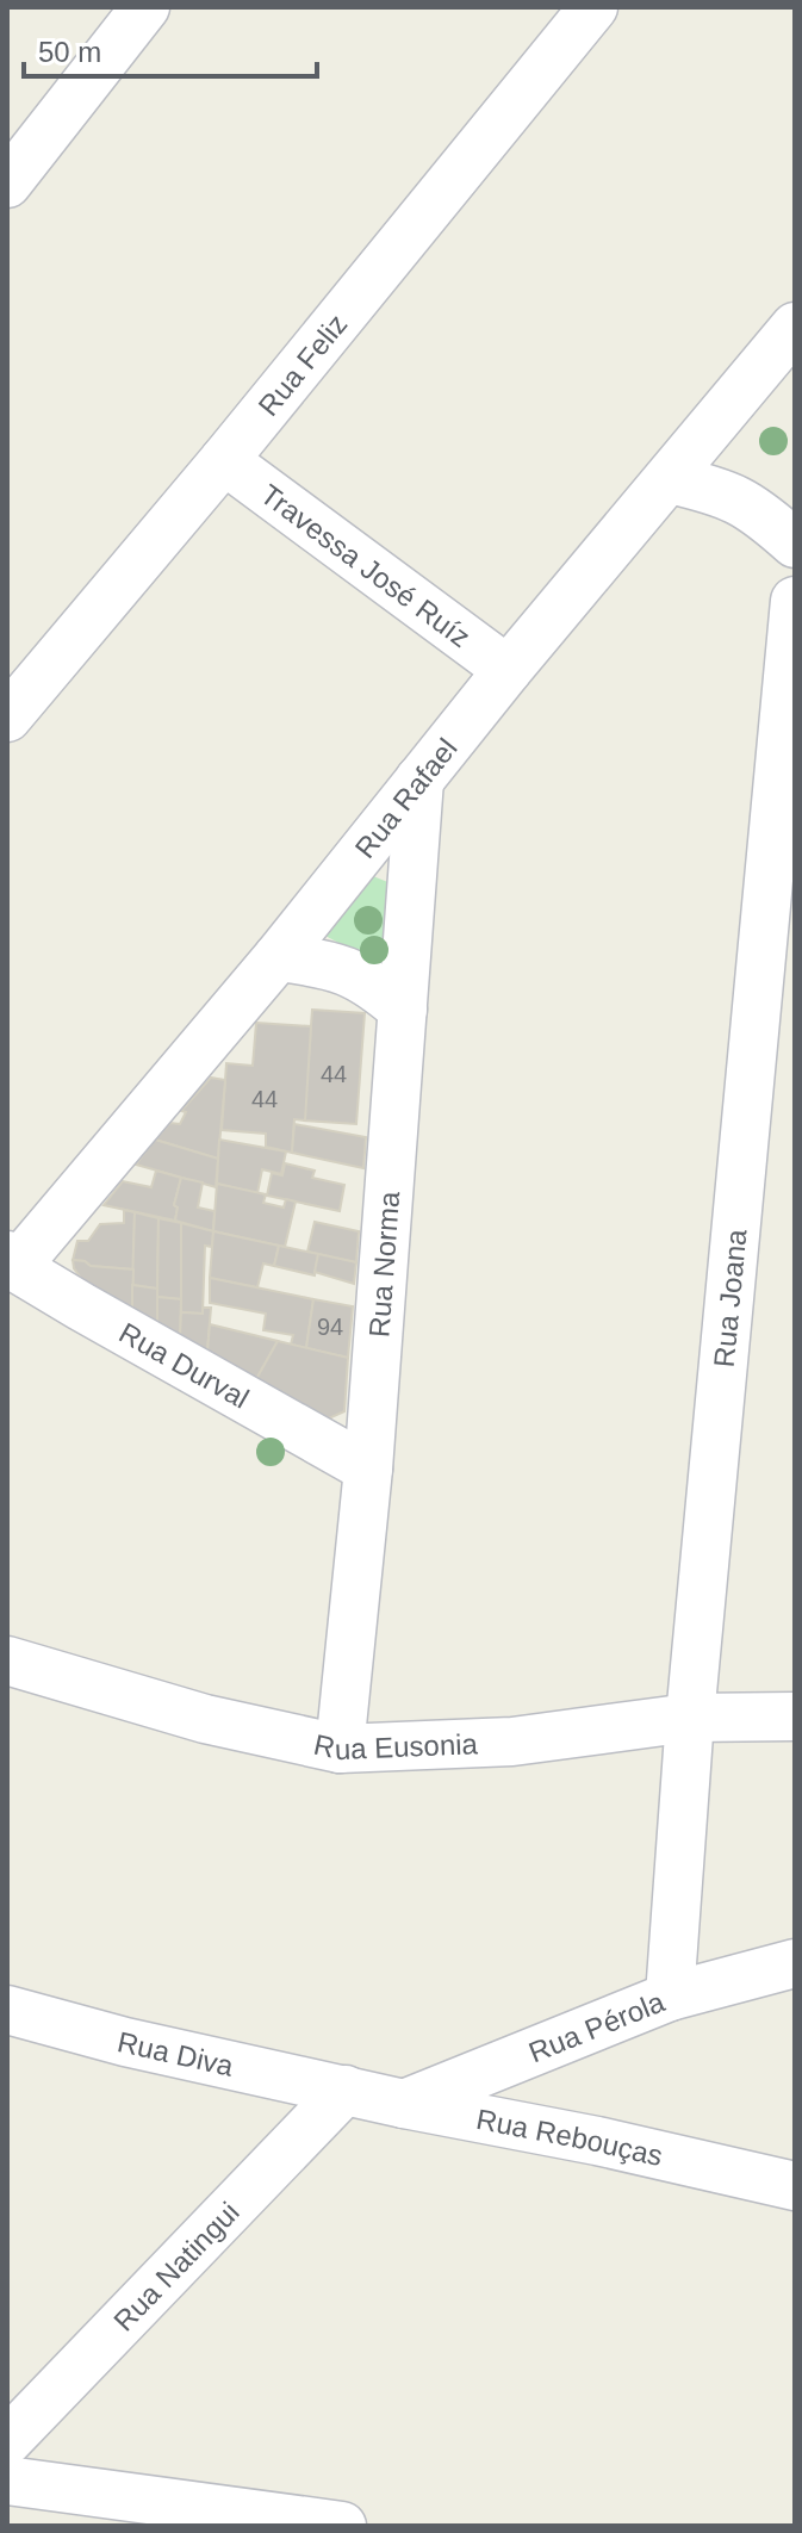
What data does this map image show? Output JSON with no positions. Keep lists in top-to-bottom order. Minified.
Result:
{"streets":{"street":["Rua Feliz","Travessa José Ruíz","Rua Rafael","Rua Norma","Rua Joana","Rua Durval","Rua Eusonia","Rua Pérola","Rua Diva","Rua Rebouças","Rua Natingui"]},"crossings":[["Rua Feliz","Travessa José Ruíz"],["Travessa José Ruíz","Rua Rafael"],["Rua Rafael","Rua Norma"],["Rua Rafael","Rua Durval"],["Rua Norma","Rua Durval"],["Rua Norma","Rua Eusonia"],["Rua Joana","Rua Eusonia"],["Rua Joana","Rua Pérola"],["Rua Pérola","Rua Rebouças"],["Rua Diva","Rua Rebouças"],["Rua Diva","Rua Natingui"],["Rua Rebouças","Rua Natingui"]],"house_numbers":["44","44","94"],"scale_bar":"50 m"}
